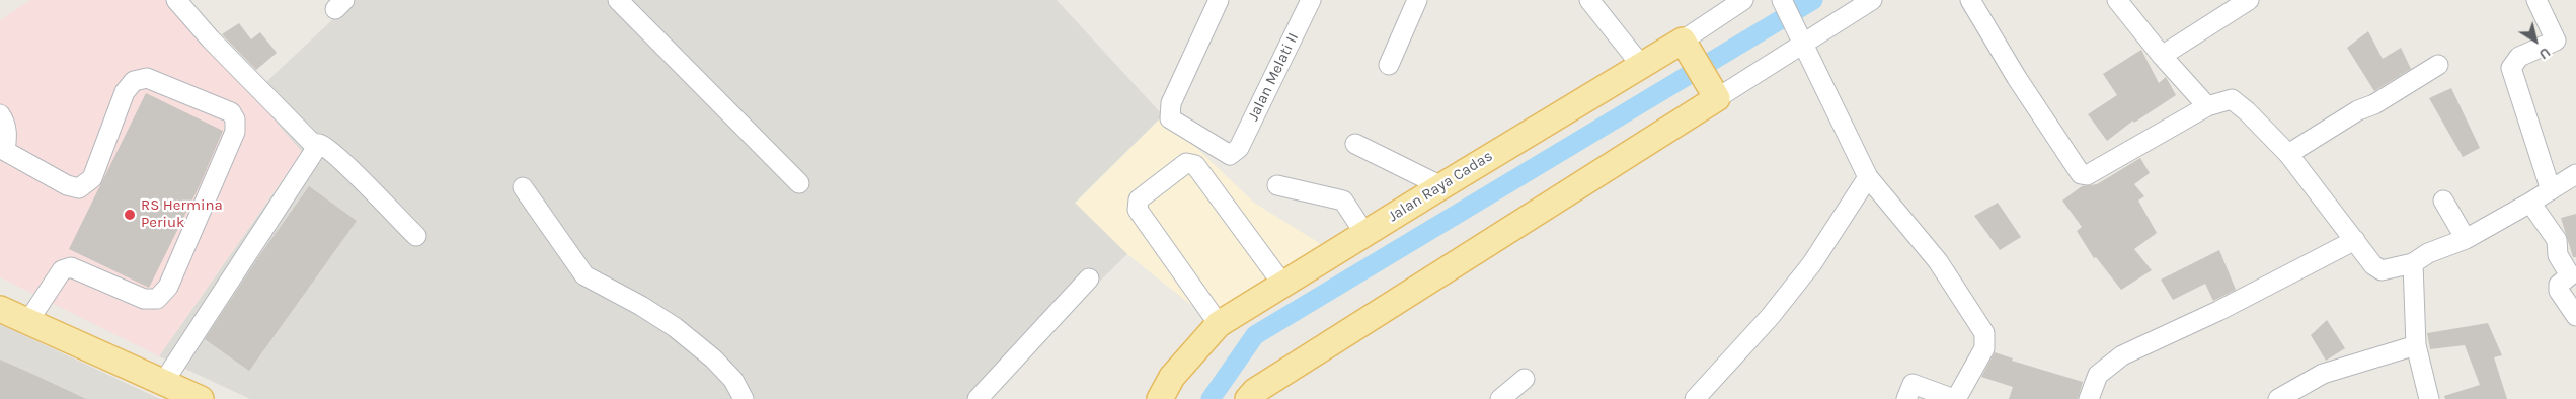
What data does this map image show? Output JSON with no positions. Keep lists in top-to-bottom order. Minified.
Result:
{"streets":{"main road":["Jalan Raya Cadas"],"street":["Jalan Melati II"]},"places":["RS Hermina Periuk"],"north":"bottom right"}
